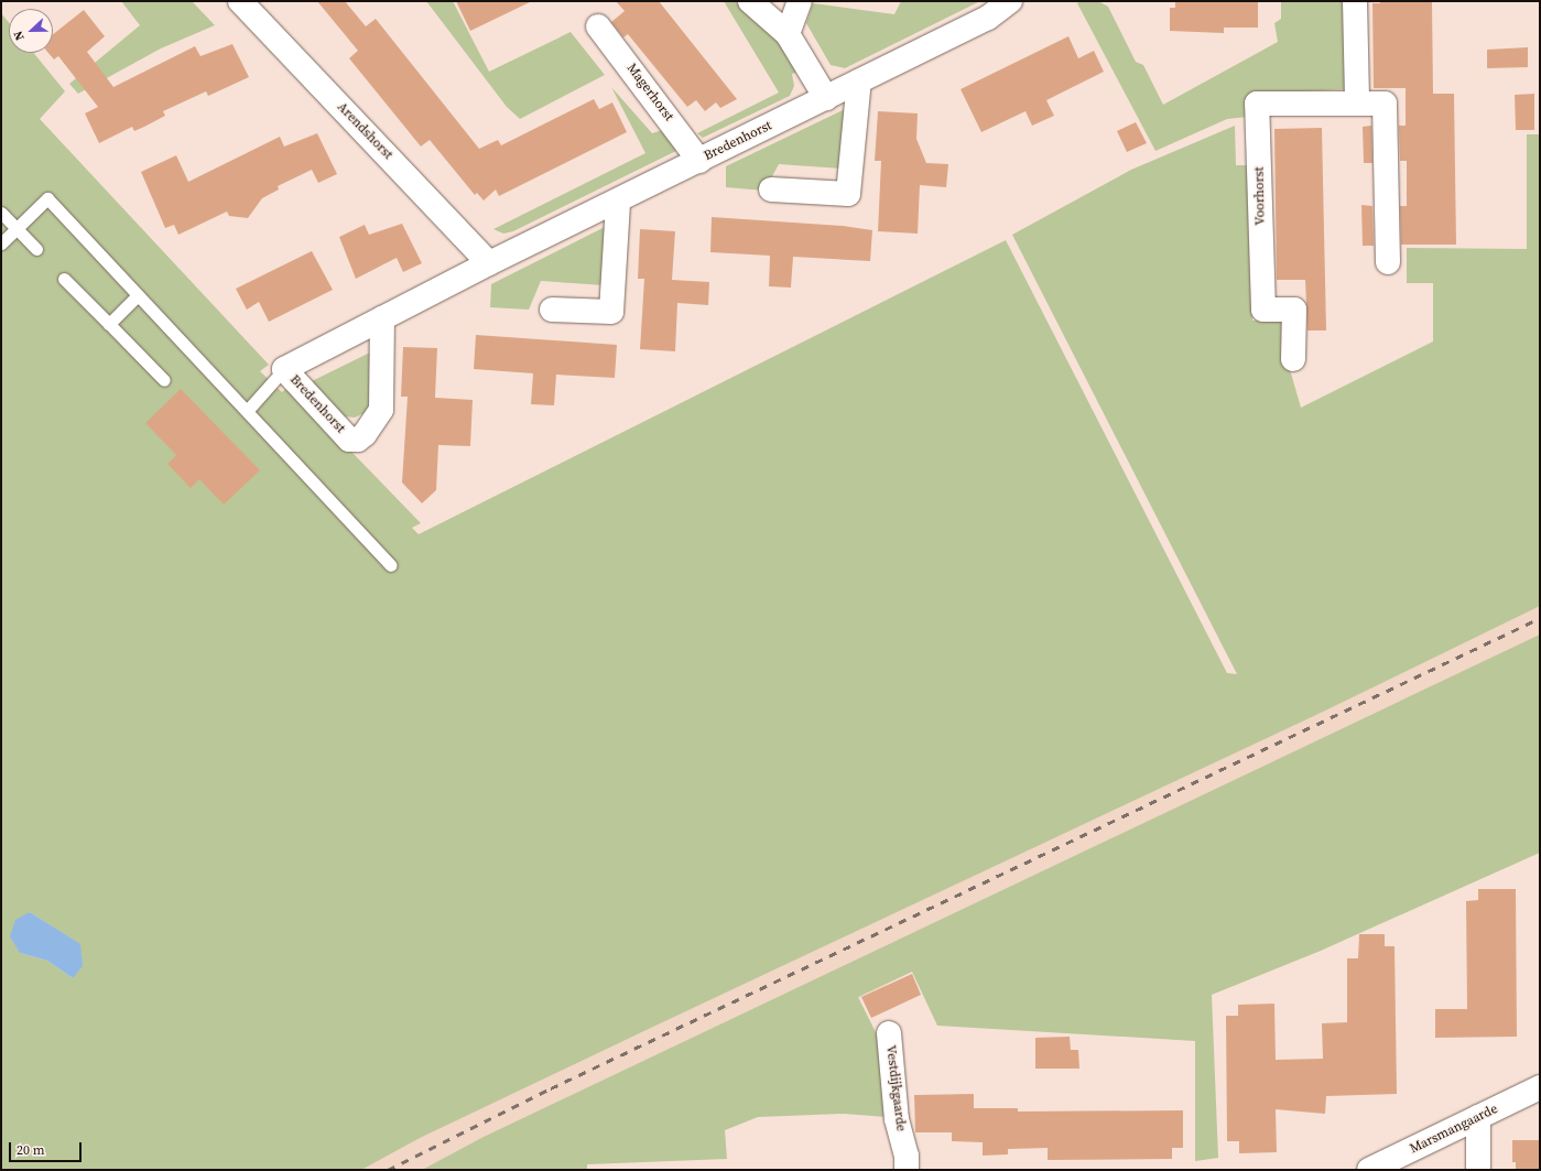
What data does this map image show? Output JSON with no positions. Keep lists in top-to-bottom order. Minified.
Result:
{"streets":{"street":["Magerhorst","Arendshorst","Bredenhorst","Voorhorst","Vestdijkgaarde","Marsmangaarde"]},"crossings":[["Magerhorst","Bredenhorst"],["Arendshorst","Bredenhorst"]],"scale_bar":"20 m","north":"left"}
